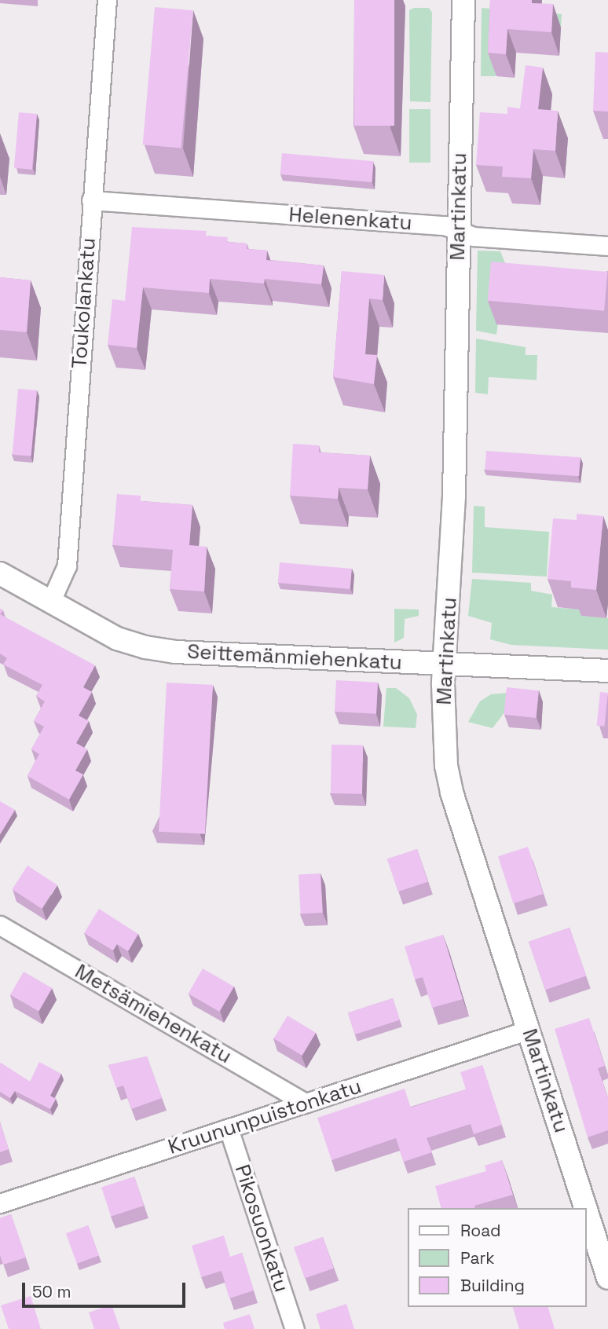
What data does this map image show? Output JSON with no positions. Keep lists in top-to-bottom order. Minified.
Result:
{"streets":{"street":["Martinkatu","Helenenkatu","Toukolankatu","Seittemänmiehenkatu","Metsämiehenkatu","Kruununpuistonkatu","Pikosuonkatu"]},"crossings":[["Martinkatu","Helenenkatu"],["Martinkatu","Seittemänmiehenkatu"],["Martinkatu","Kruununpuistonkatu"],["Helenenkatu","Toukolankatu"],["Toukolankatu","Seittemänmiehenkatu"],["Metsämiehenkatu","Kruununpuistonkatu"],["Kruununpuistonkatu","Pikosuonkatu"]],"legend":["Road","Park","Building"],"scale_bar":"50 m"}
